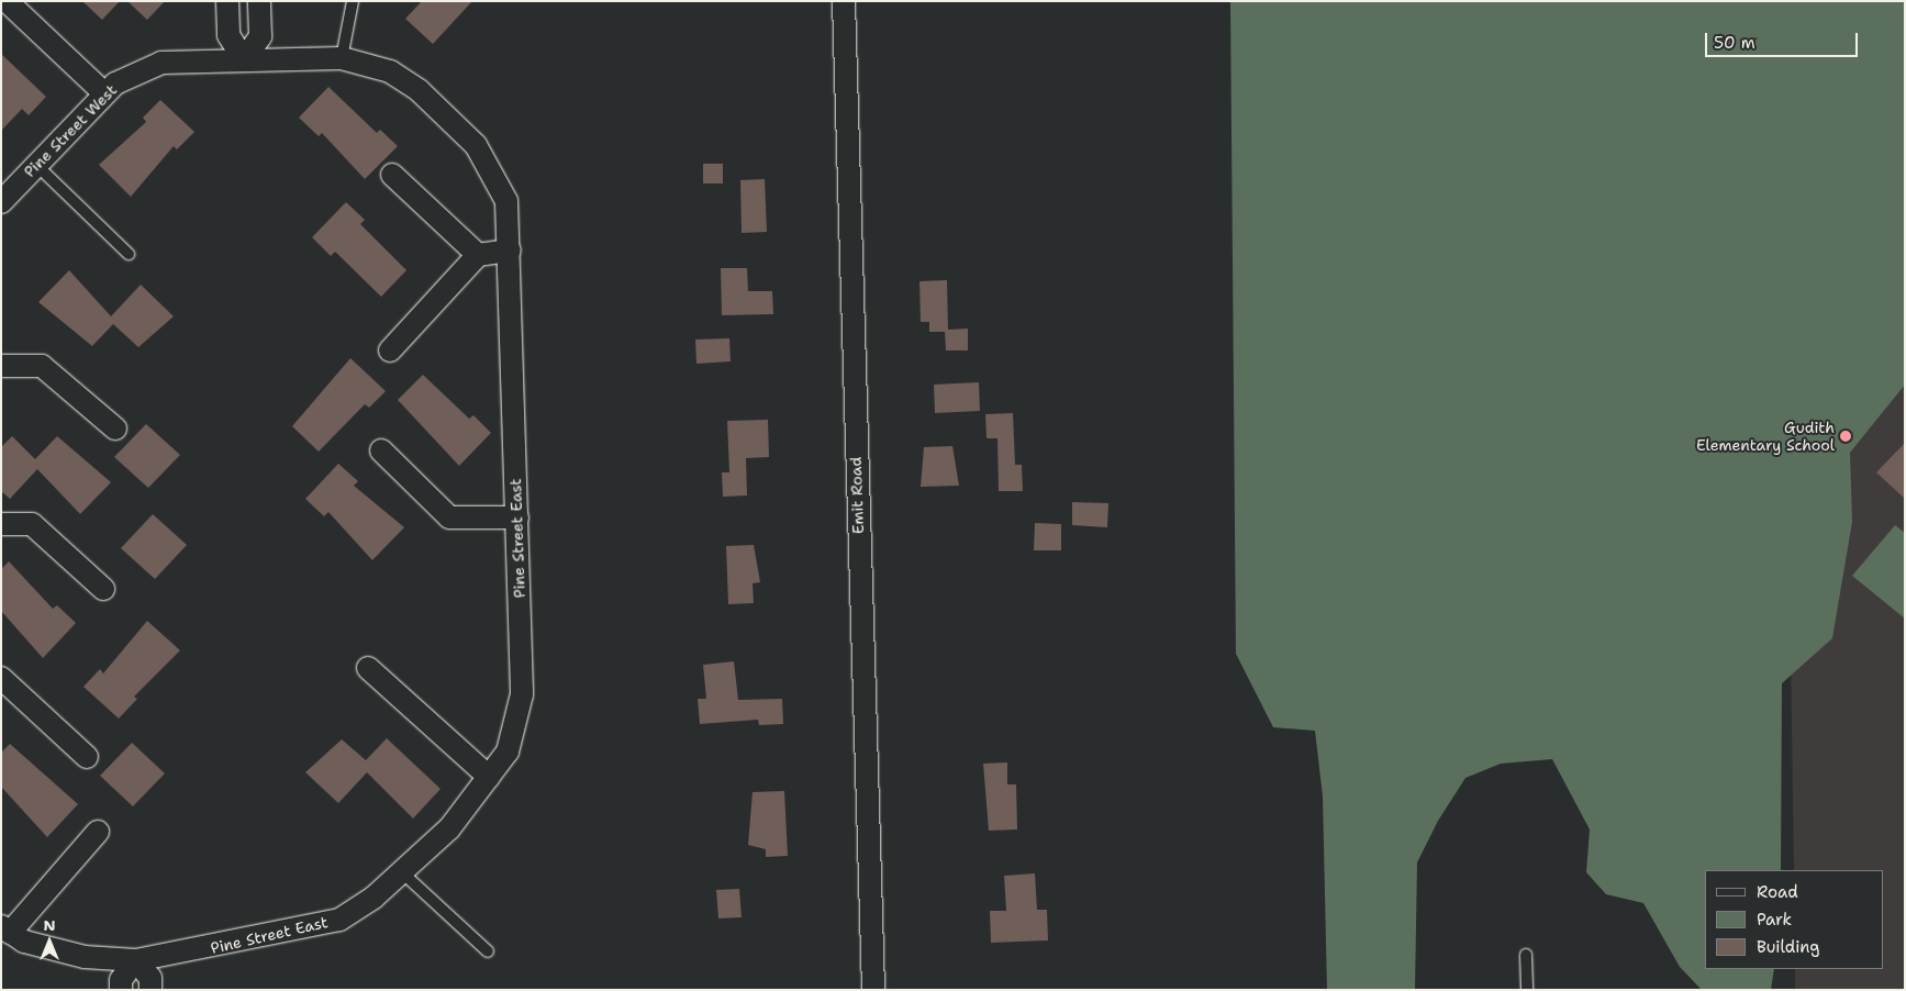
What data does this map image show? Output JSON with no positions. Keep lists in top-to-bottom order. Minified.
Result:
{"streets":{"street":["Pine Street West","Emit Road","Pine Street East"]},"crossings":[["Pine Street West","Pine Street East"]],"places":["Gudith Elementary School"],"legend":["Road","Park","Building"],"scale_bar":"50 m","north":"top"}
